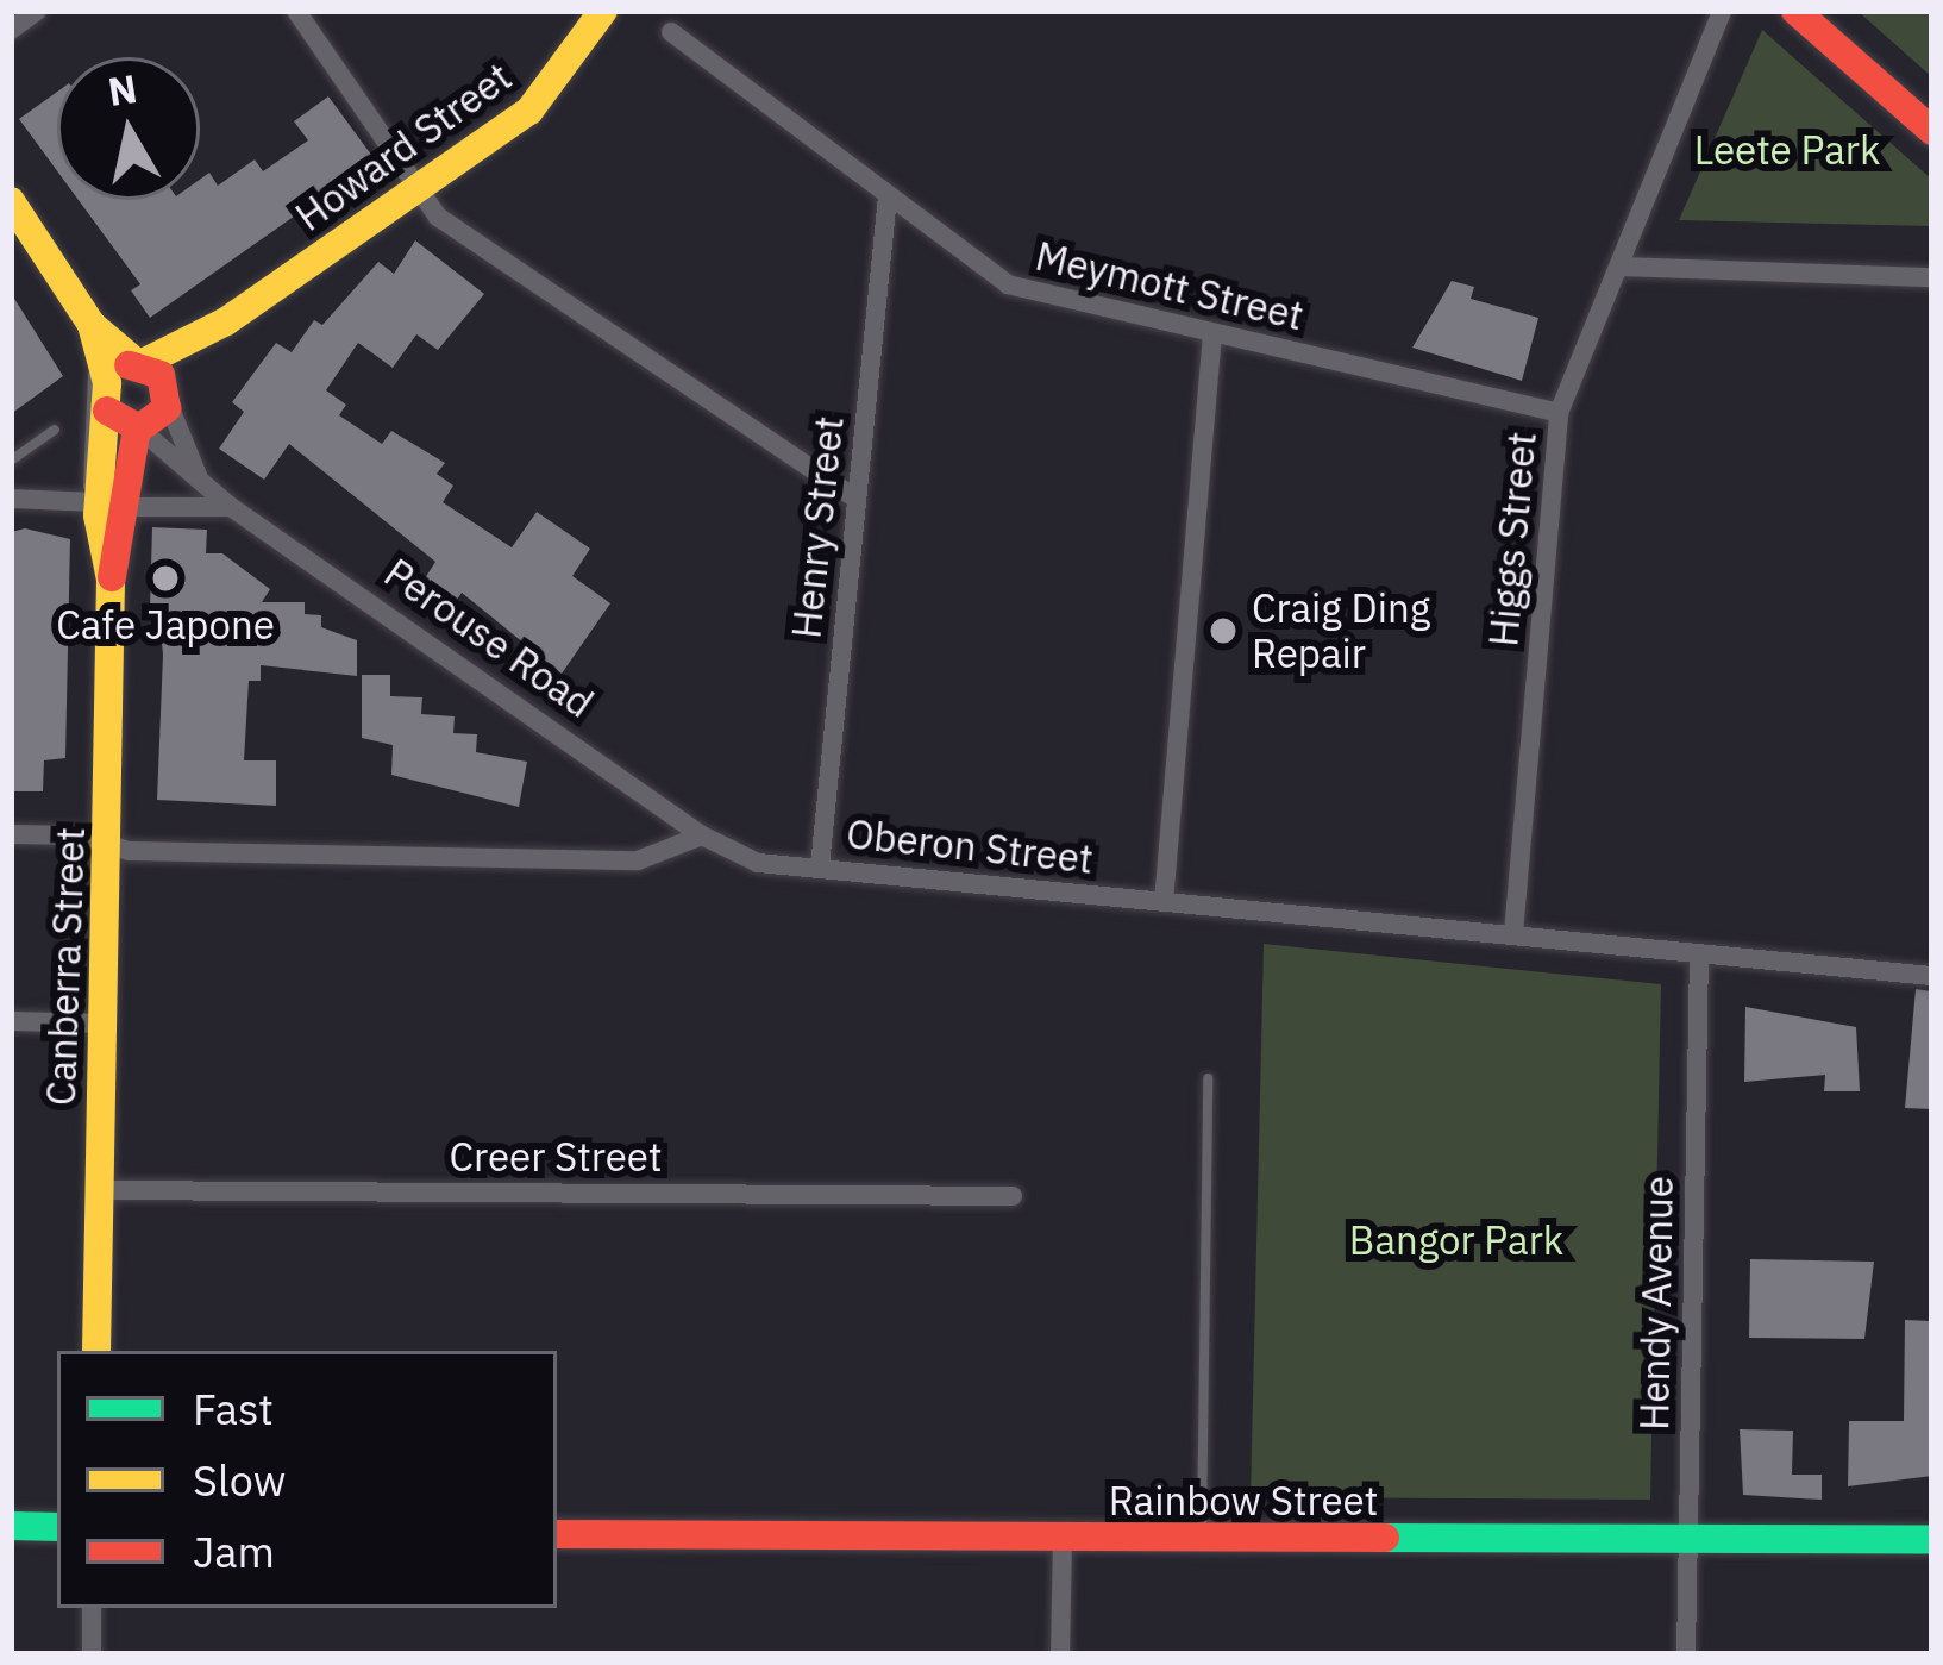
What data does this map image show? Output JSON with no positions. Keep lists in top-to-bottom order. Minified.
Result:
{"streets":{"street":["Howard Street","Meymott Street","Henry Street","Higgs Street","Perouse Road","Oberon Street","Canberra Street","Creer Street","Hendy Avenue","Rainbow Street"]},"crossings":[["Howard Street","Perouse Road"],["Howard Street","Canberra Street"],["Meymott Street","Henry Street"],["Meymott Street","Higgs Street"],["Henry Street","Oberon Street"],["Higgs Street","Oberon Street"],["Perouse Road","Oberon Street"],["Perouse Road","Canberra Street"],["Oberon Street","Hendy Avenue"],["Canberra Street","Creer Street"],["Hendy Avenue","Rainbow Street"]],"parks":["Leete Park","Bangor Park"],"places":["Cafe Japone","Craig Ding Repair"],"legend":["Fast","Slow","Jam"],"north":"top"}
